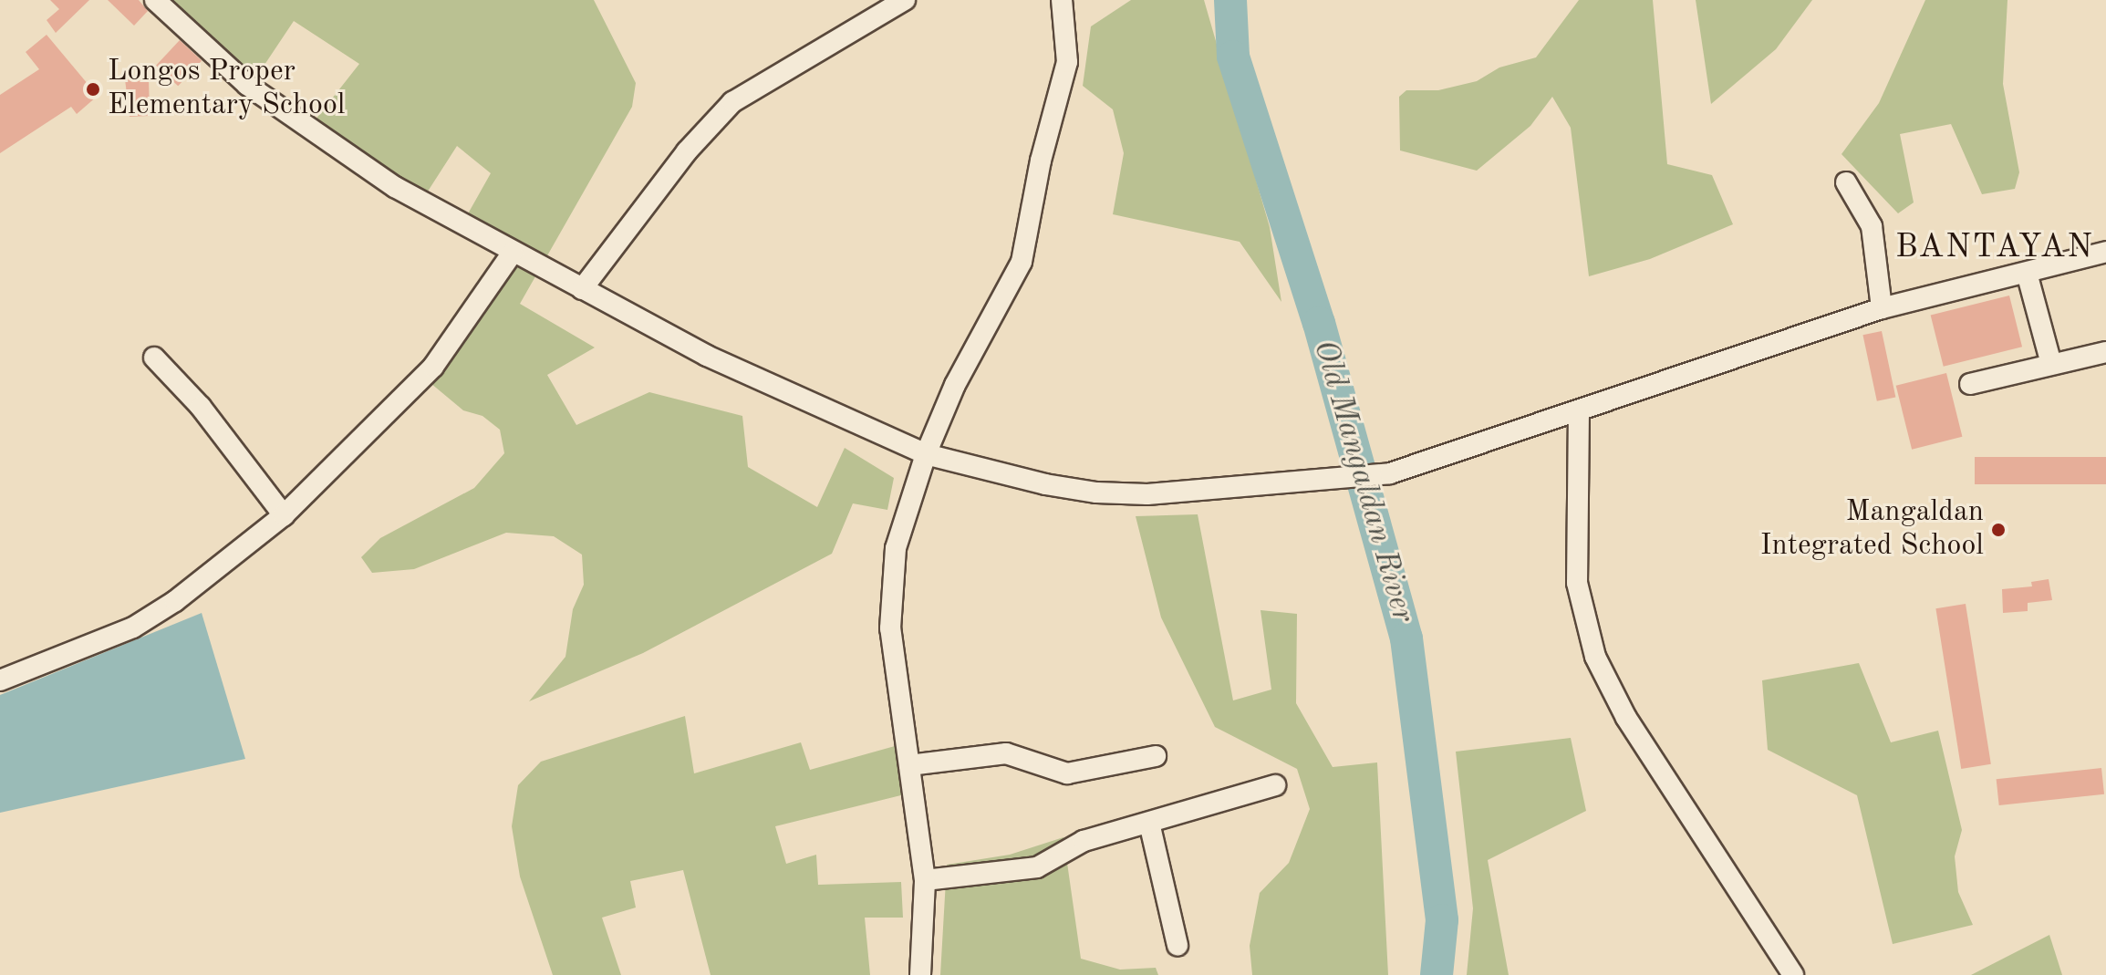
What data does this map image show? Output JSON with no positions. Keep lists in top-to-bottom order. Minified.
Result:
{"districts":["BANTAYAN"],"water":["Old Mangaldan River"],"places":["Longos Proper Elementary School","Mangaldan Integrated School"]}
